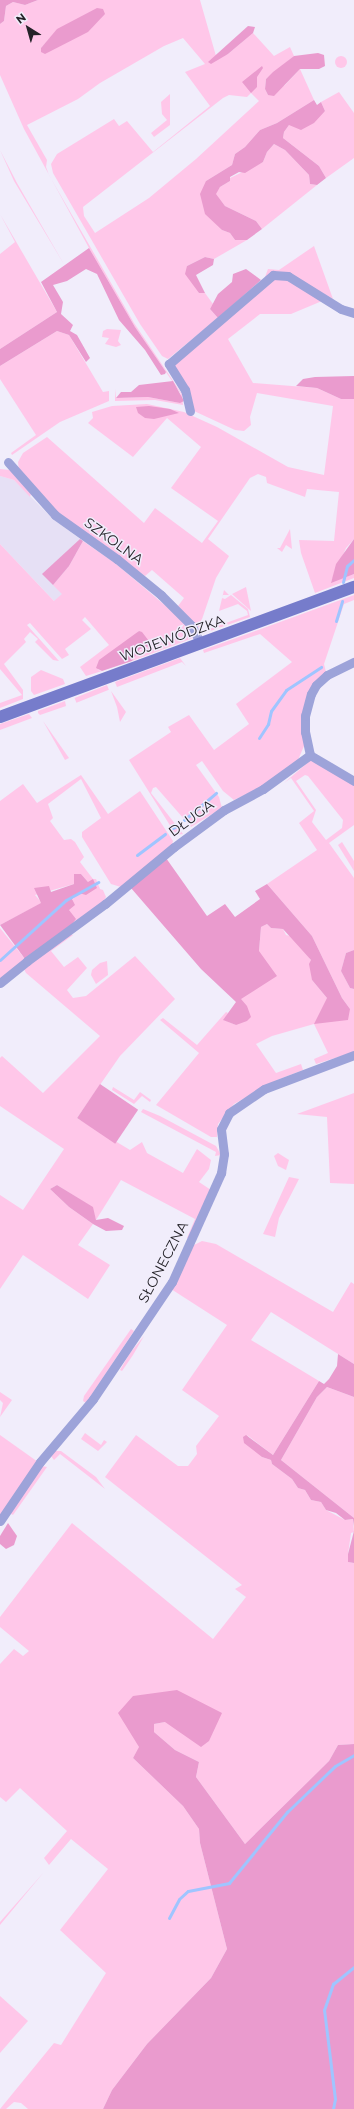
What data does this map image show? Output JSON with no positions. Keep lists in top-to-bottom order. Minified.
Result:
{"streets":{"main road":["WOJEWÓDZKA"],"street":["SZKOLNA","DŁUGA","SŁONECZNA"]},"crossings":[["SZKOLNA","WOJEWÓDZKA"]],"north":"top left"}
